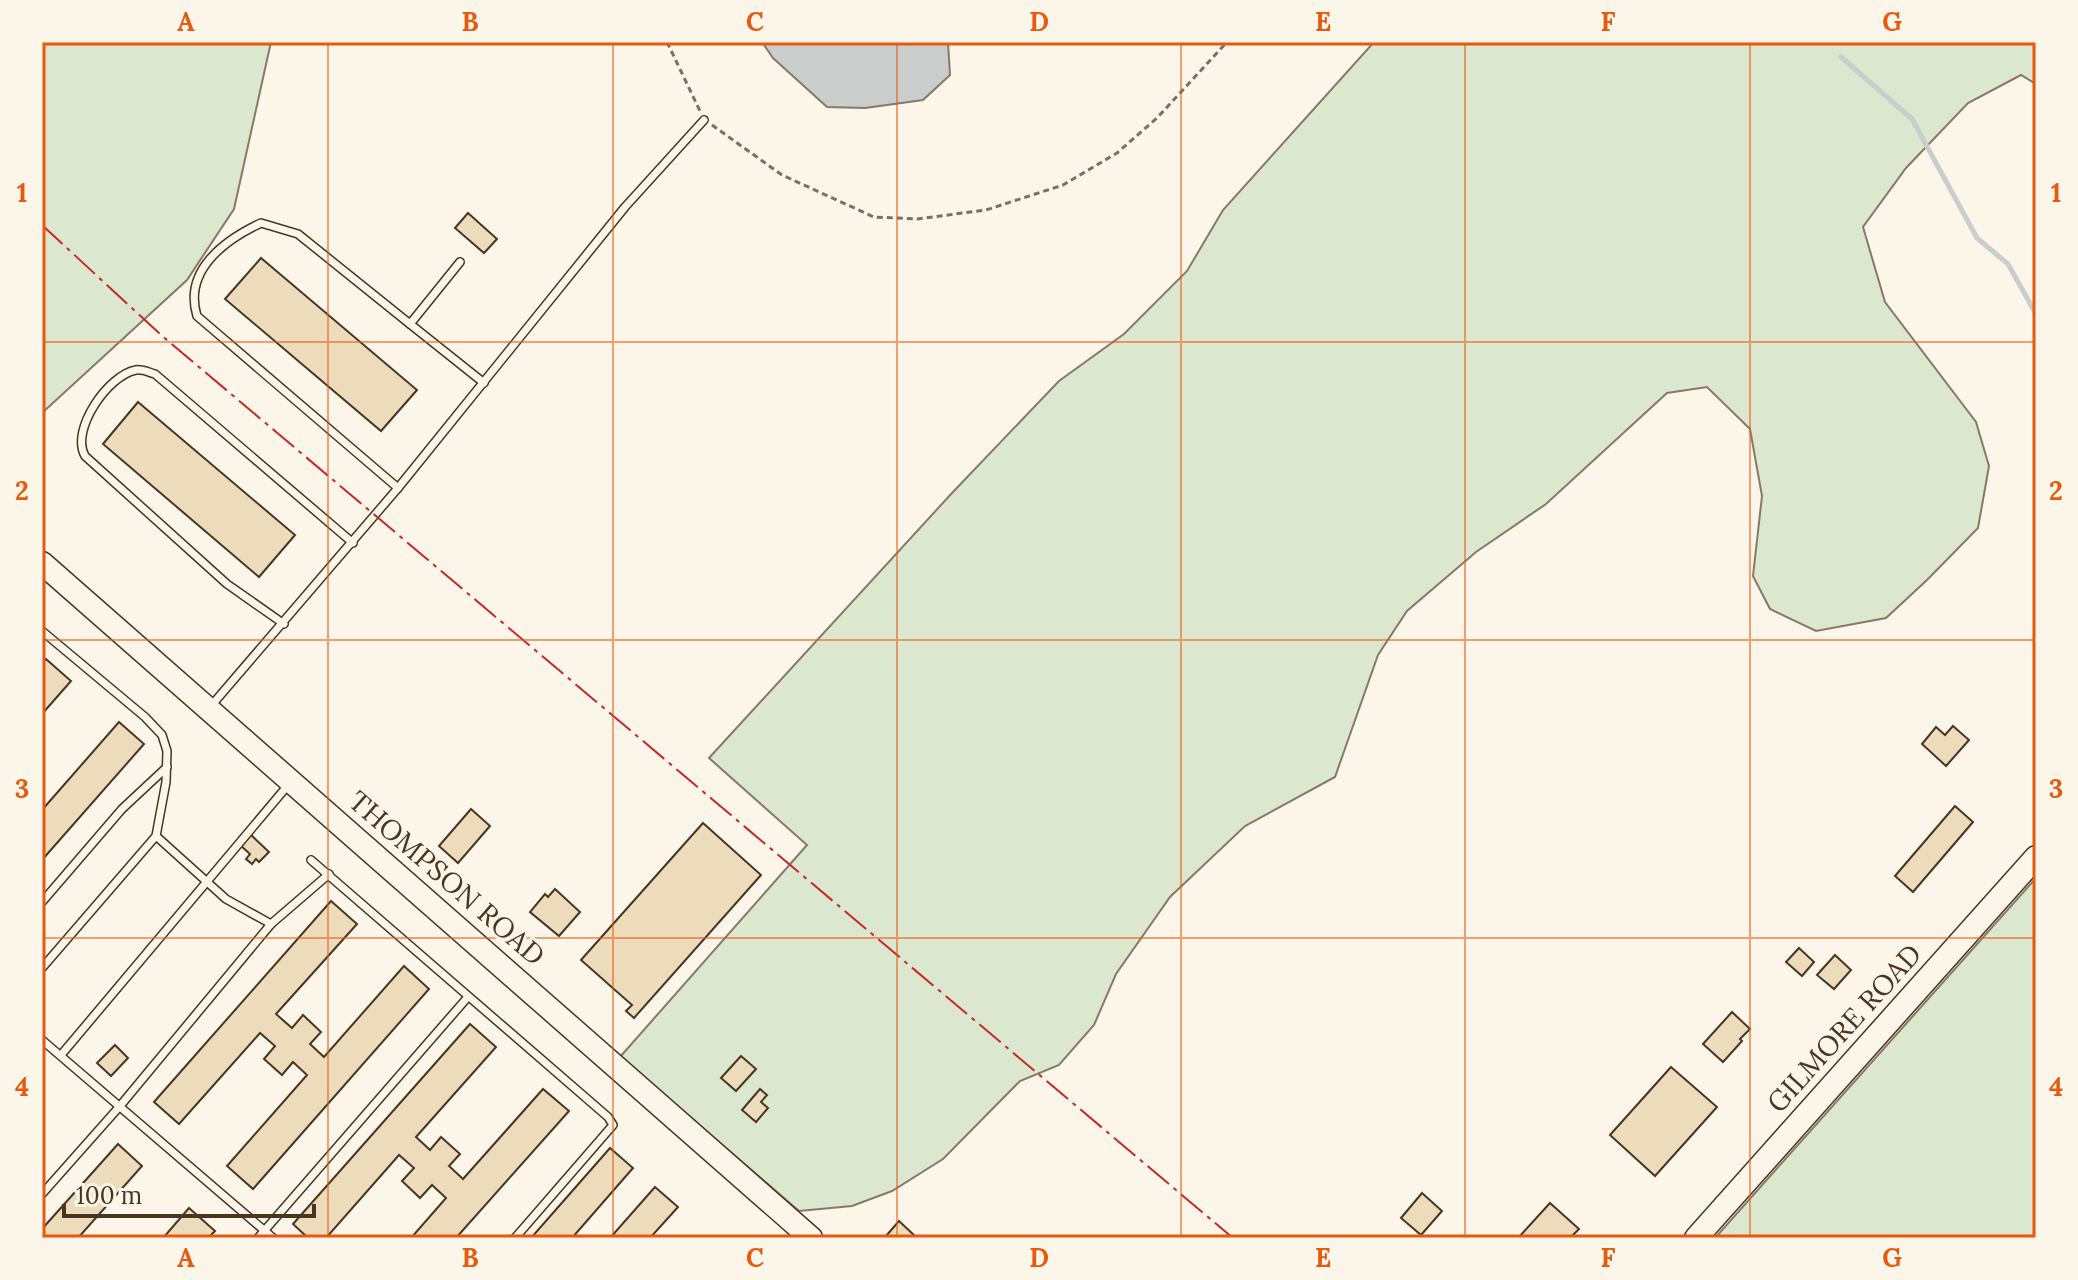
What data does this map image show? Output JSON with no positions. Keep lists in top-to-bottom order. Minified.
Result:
{"streets":{"main road":["THOMPSON ROAD","GILMORE ROAD"]},"scale_bar":"100 m","grid":{"columns":["A","B","C","D","E","F","G"],"rows":["1","2","3","4"]}}
